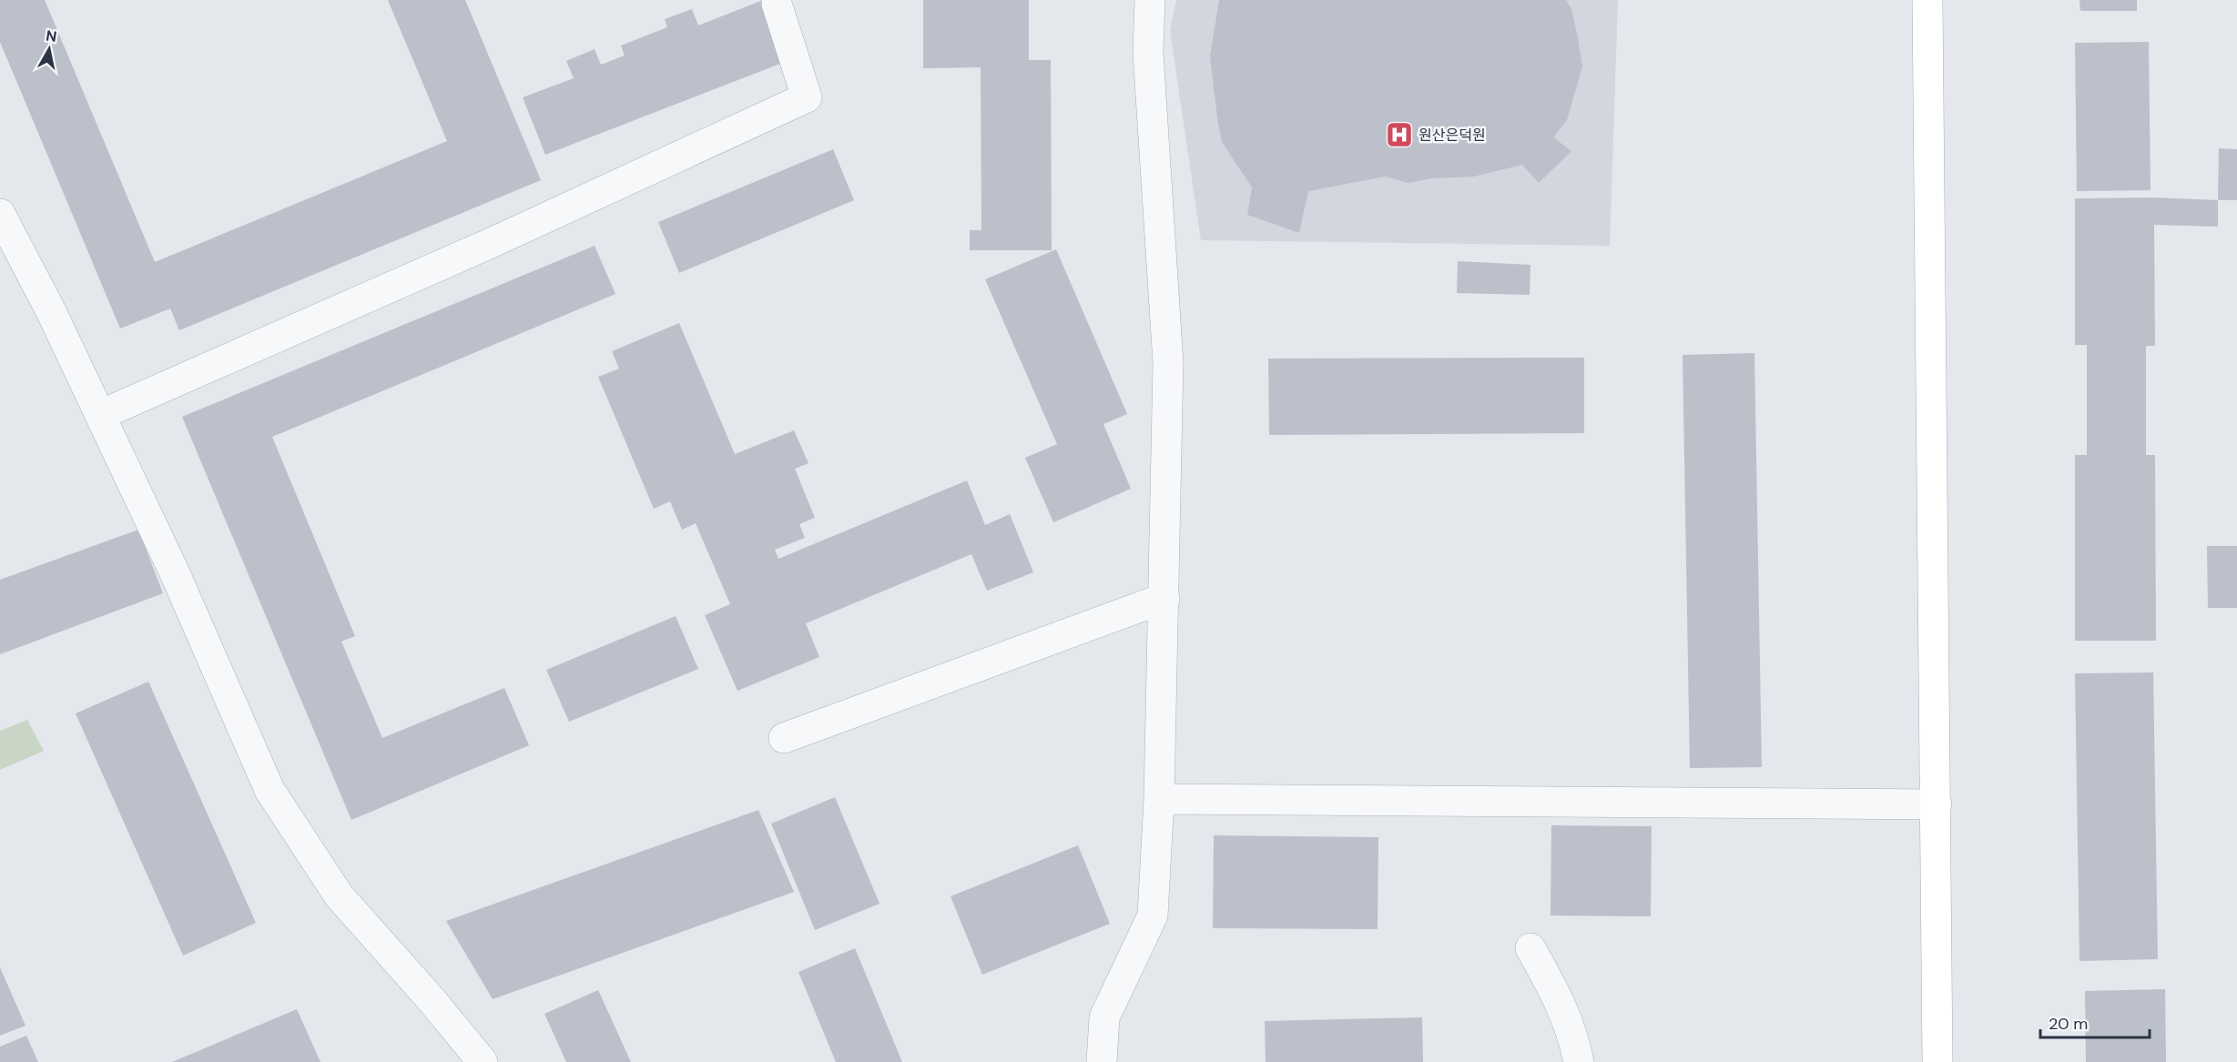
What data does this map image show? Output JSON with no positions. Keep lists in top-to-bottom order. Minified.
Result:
{"places":{"hospital":["원산은덕원"]},"scale_bar":"20 m","north":"top"}
